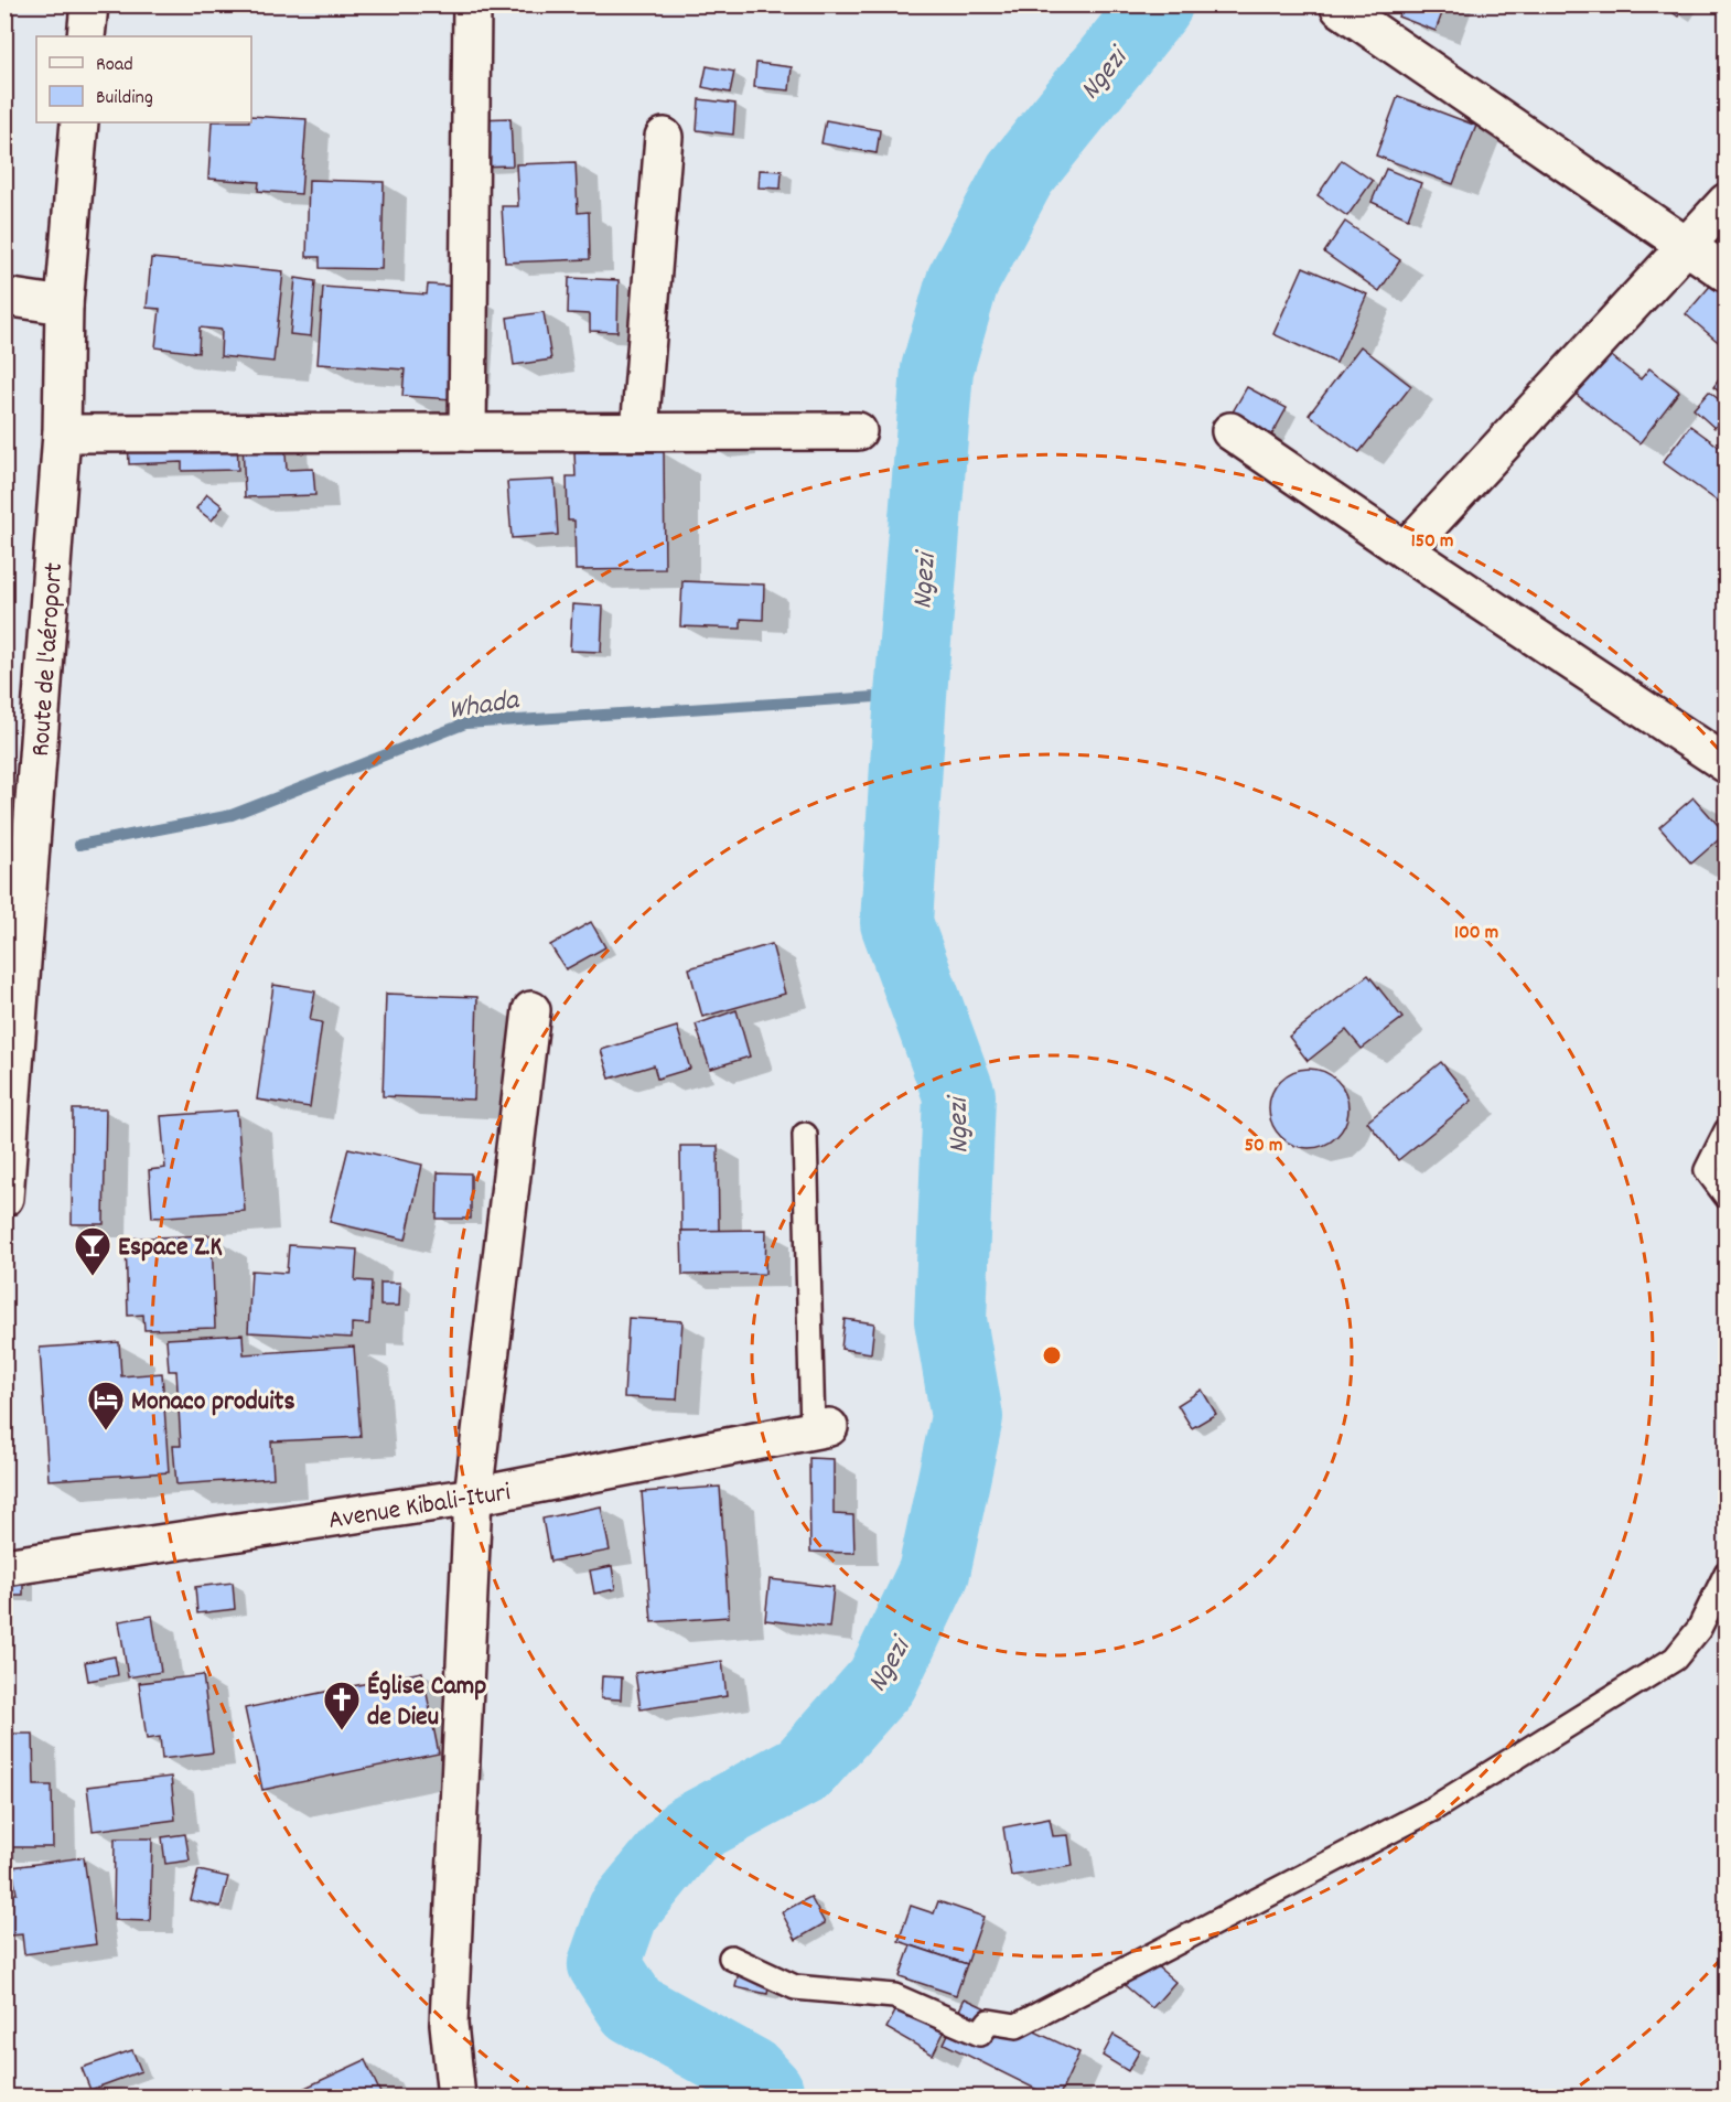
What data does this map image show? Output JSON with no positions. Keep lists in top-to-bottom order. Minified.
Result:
{"streets":{"street":["Route de l'aéroport","Avenue Kibali-Ituri"]},"water":["Ngezi","Whada"],"places":{"bar":["Espace Z.K"],"hotel":["Monaco produits"],"church":["Église Camp de Dieu"]},"legend":["Road","Building"],"rings":["150 m","100 m","50 m"]}
